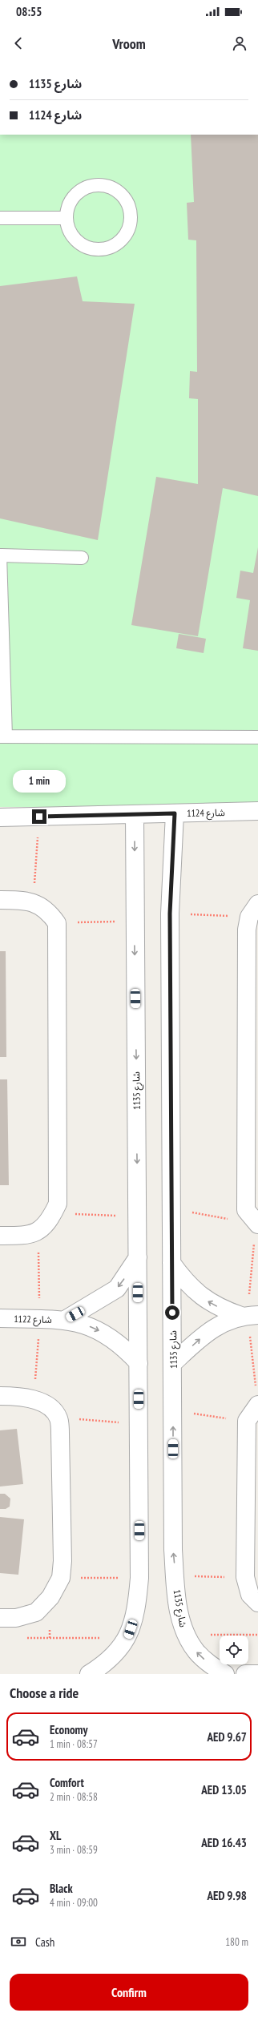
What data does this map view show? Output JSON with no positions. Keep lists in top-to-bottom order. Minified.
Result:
{"streets":{"street":["شارع 1124","شارع 1135","شارع 1122"]},"crossings":[["شارع 1124","شارع 1135"],["شارع 1135","شارع 1122"]],"page":{"status":"08:55","header":"Vroom","banner":["شارع 1135","شارع 1124"],"bubble":"1 min","heading":"Choose a ride","list":[{"name":"Economy","note":"1 min · 08:57","value":"AED 9.67"},{"name":"Comfort","note":"2 min · 08:58","value":"AED 13.05"},{"name":"XL","note":"3 min · 08:59","value":"AED 16.43"},{"name":"Black","note":"4 min · 09:00","value":"AED 9.98"}],"pay":["Cash","180 m"],"buttons":"Confirm"}}
